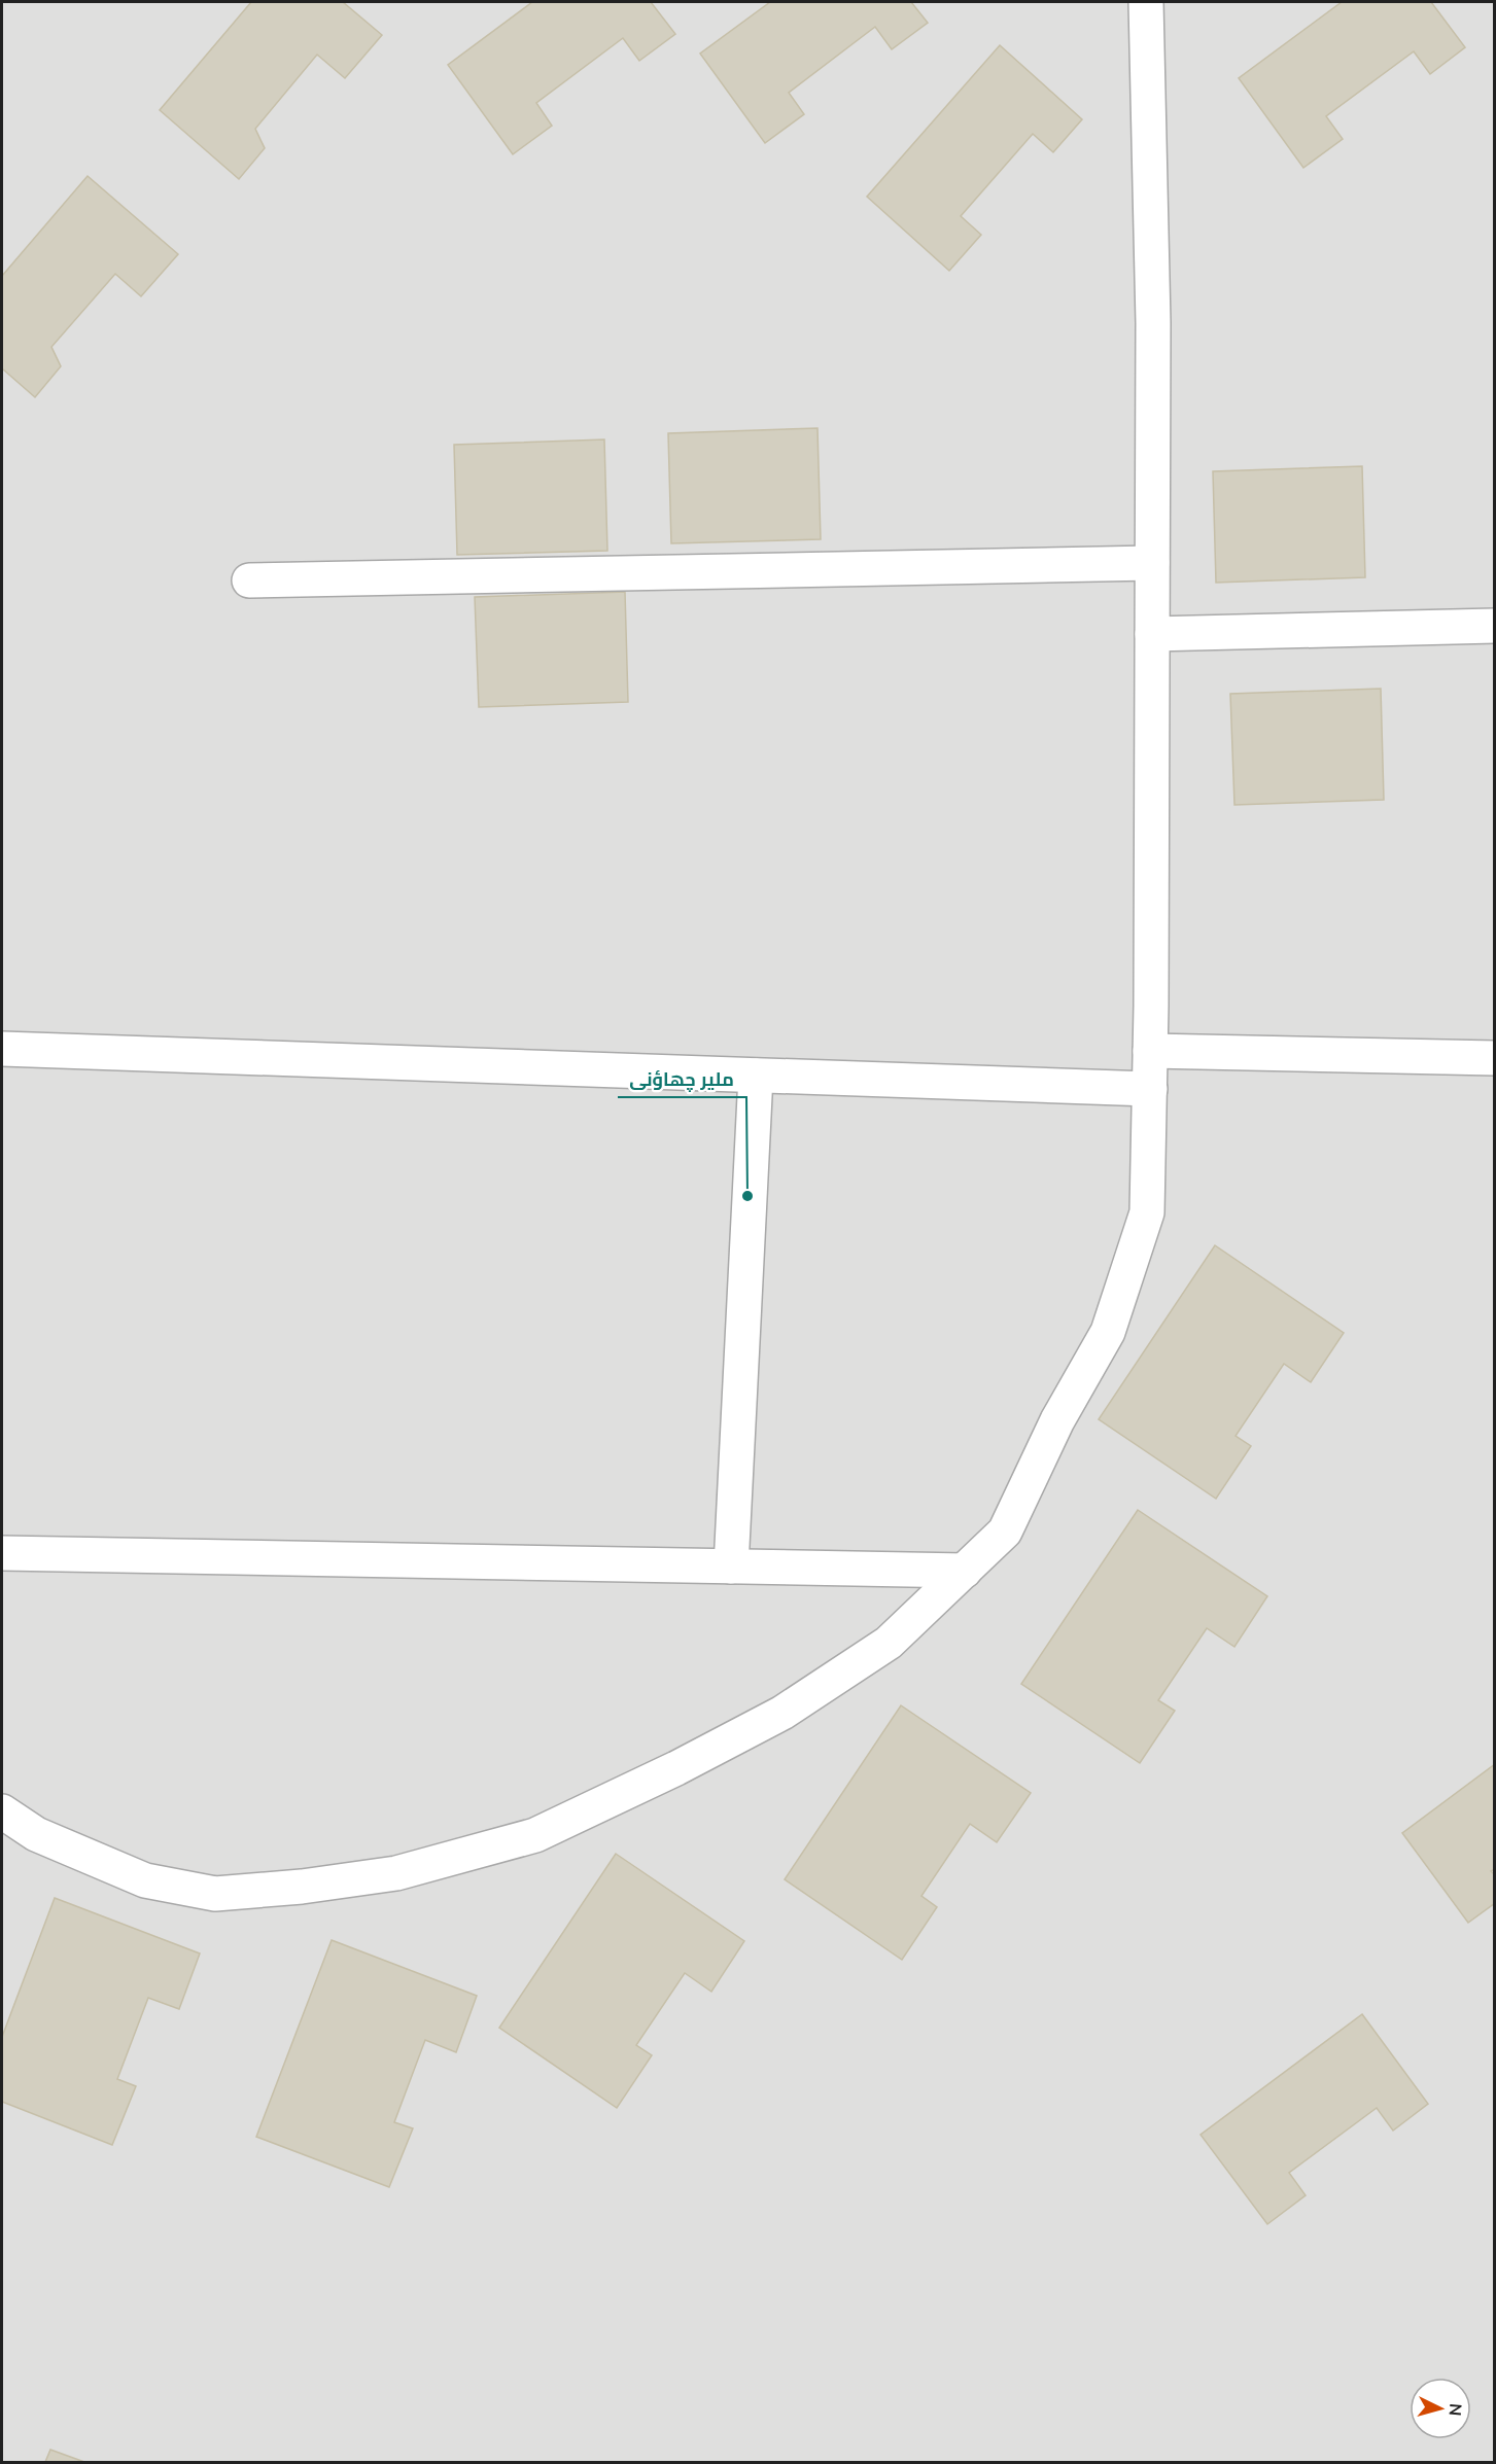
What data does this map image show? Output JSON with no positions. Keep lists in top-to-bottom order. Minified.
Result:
{"places":["ملیر چھاؤنی"],"north":"right"}
